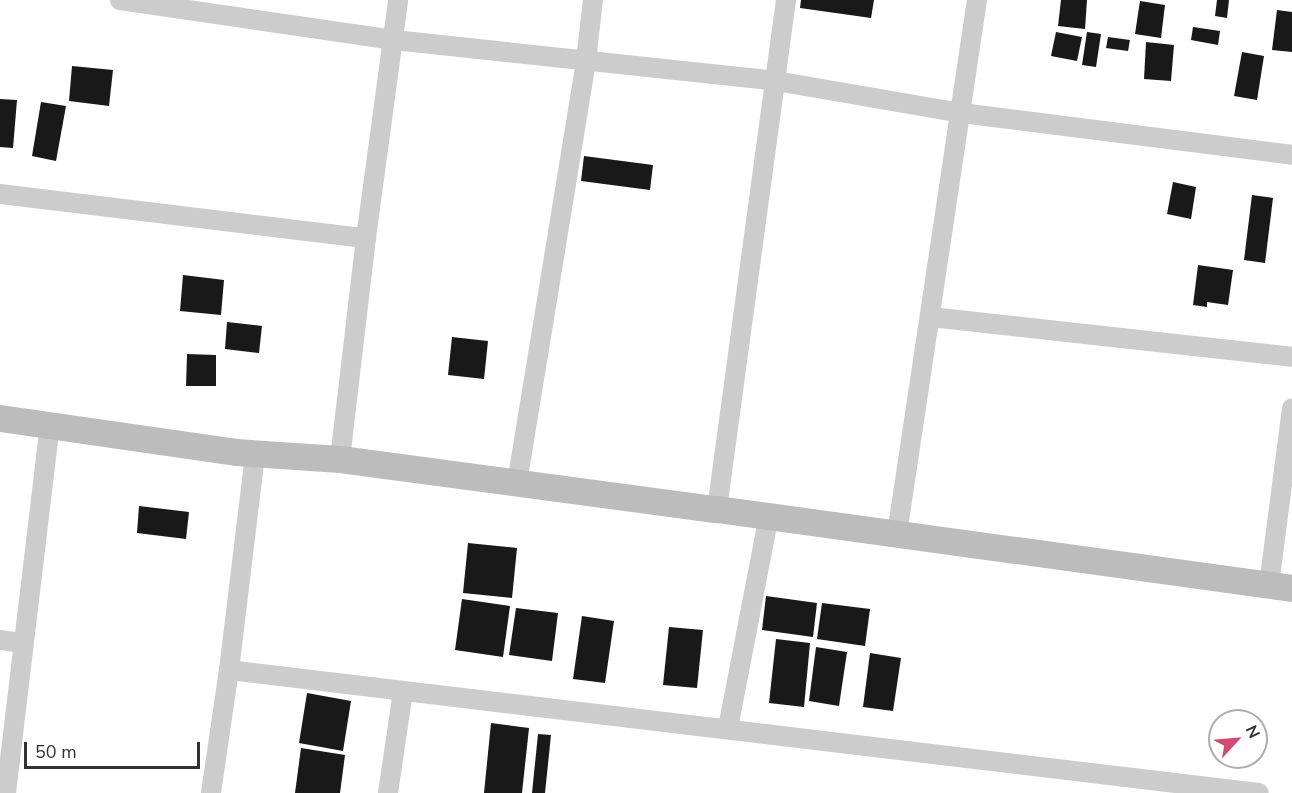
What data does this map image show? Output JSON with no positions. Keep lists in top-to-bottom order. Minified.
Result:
{"scale_bar":"50 m","north":"top right"}
